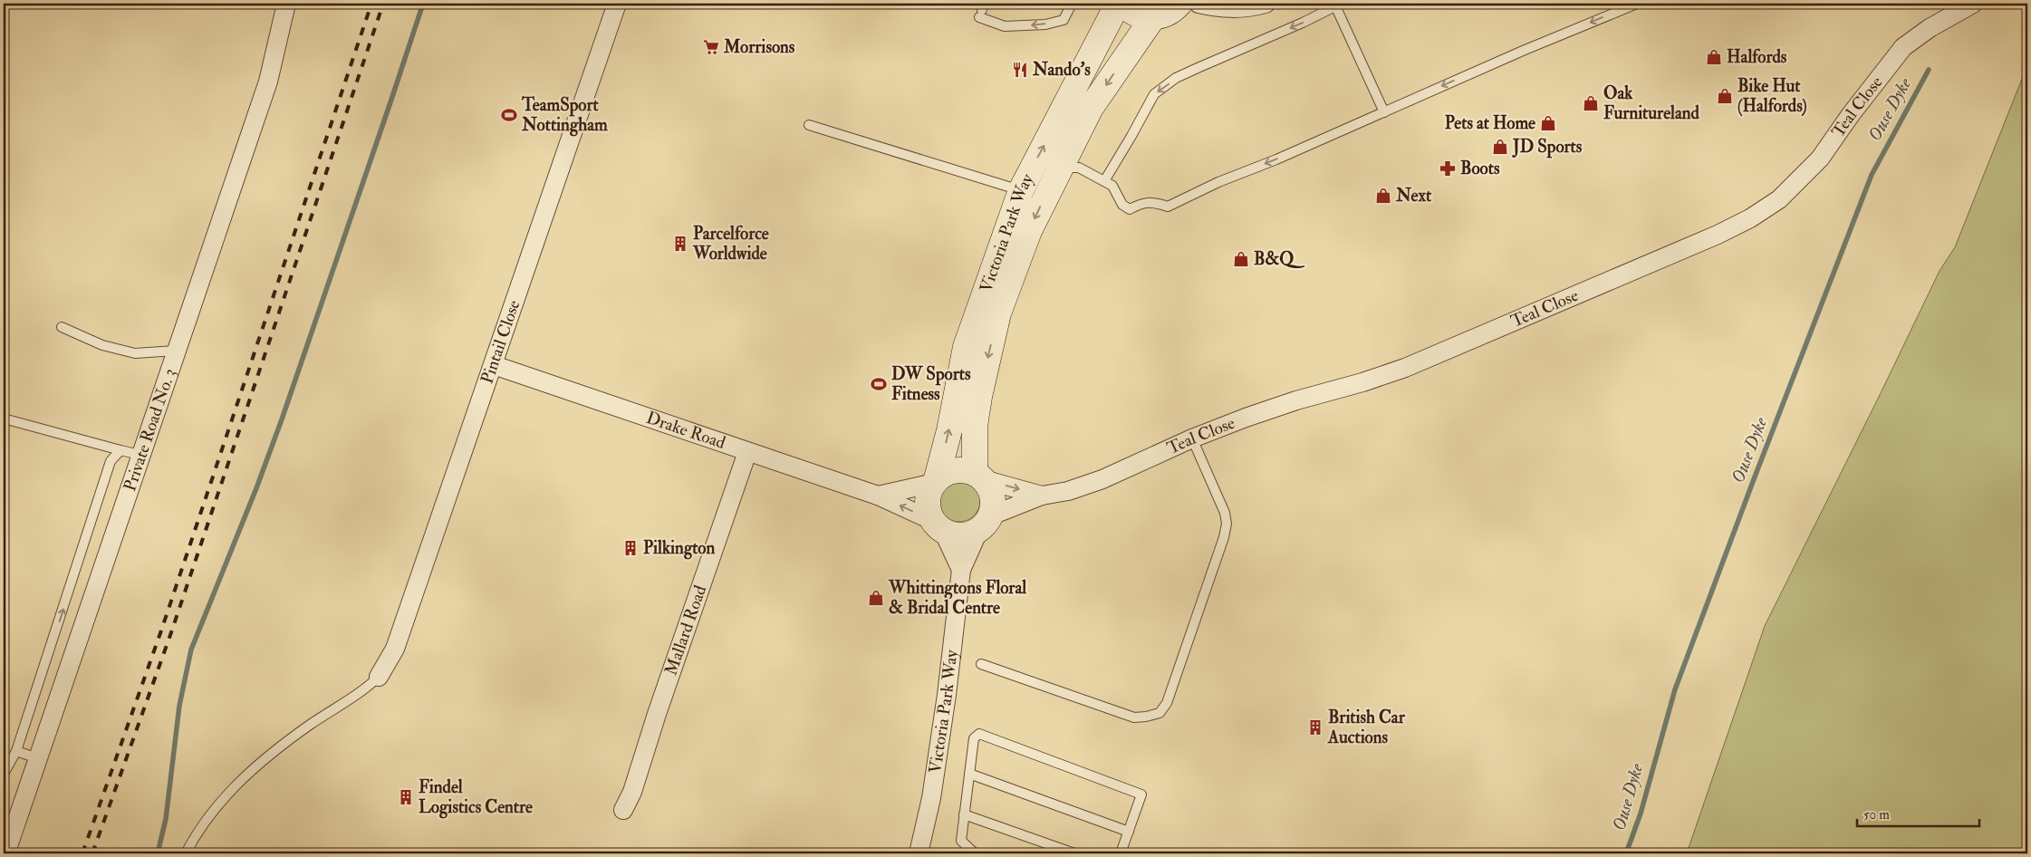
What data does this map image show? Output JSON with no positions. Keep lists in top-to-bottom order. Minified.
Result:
{"streets":{"street":["Teal Close","Victoria Park Way","Pintail Close","Private Road No. 3","Drake Road","Mallard Road"]},"crossings":[["Teal Close","Victoria Park Way"],["Teal Close","Drake Road"],["Victoria Park Way","Drake Road"],["Pintail Close","Drake Road"],["Drake Road","Mallard Road"]],"water":["Ouse Dyke"],"places":{"supermarket":["Morrisons"],"shop":["Halfords","Bike Hut (Halfords)","Oak Furnitureland","Pets at Home","JD Sports","Next","B&Q","Whittingtons Floral & Bridal Centre"],"restaurant":["Nando's"],"sports":["TeamSport Nottingham","DW Sports Fitness"],"pharmacy":["Boots"],"building":["Parcelforce Worldwide","Pilkington","British Car Auctions","Findel Logistics Centre"]},"scale_bar":"50 m"}
